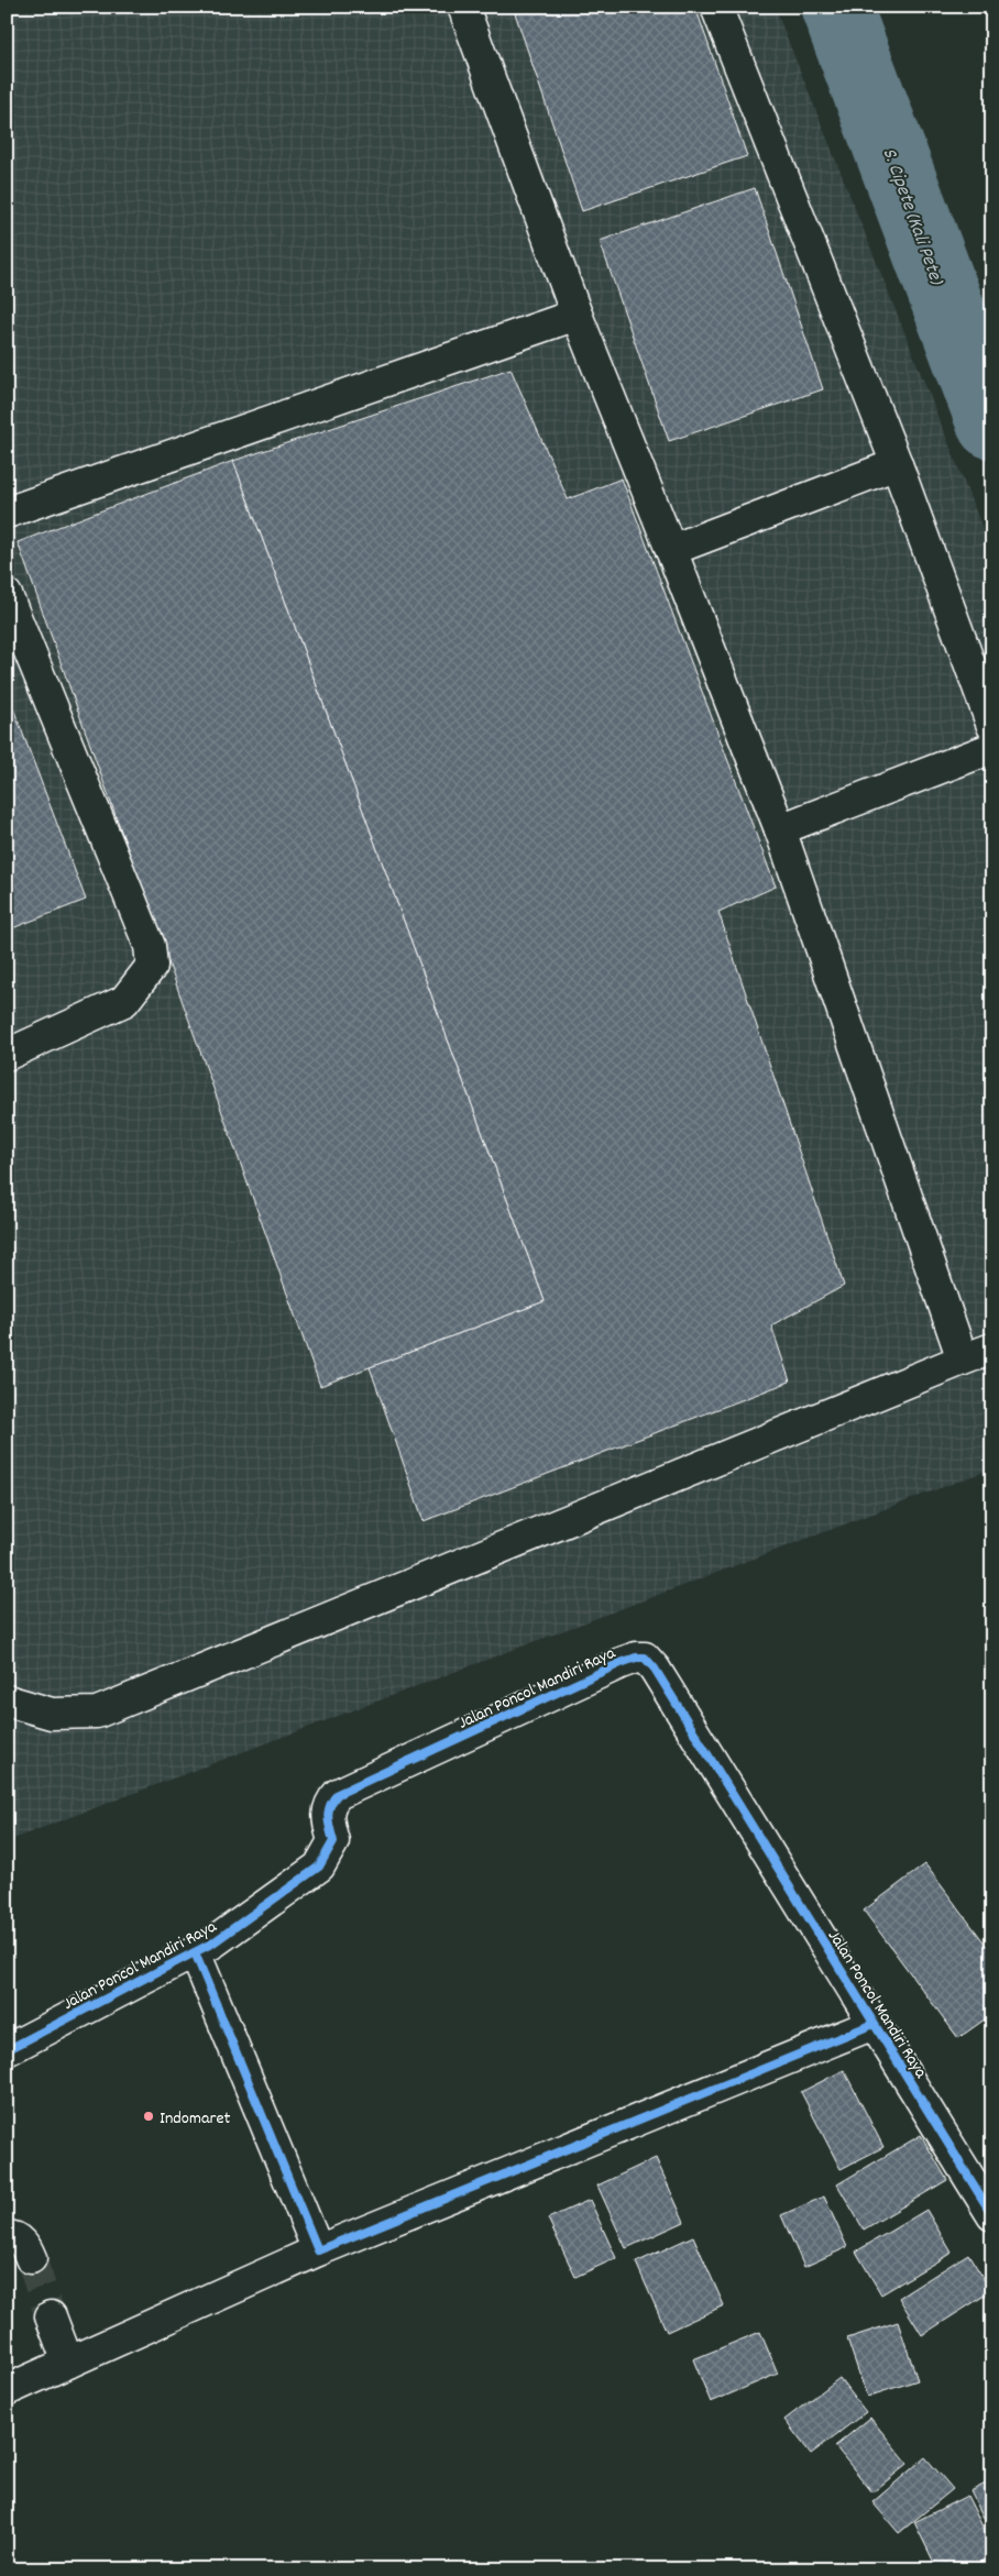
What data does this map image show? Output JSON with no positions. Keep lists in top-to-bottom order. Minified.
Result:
{"streets":{"street":["Jalan Poncol Mandiri Raya"]},"water":["S. Cipete (Kali Pete)"],"places":["Indomaret"]}
